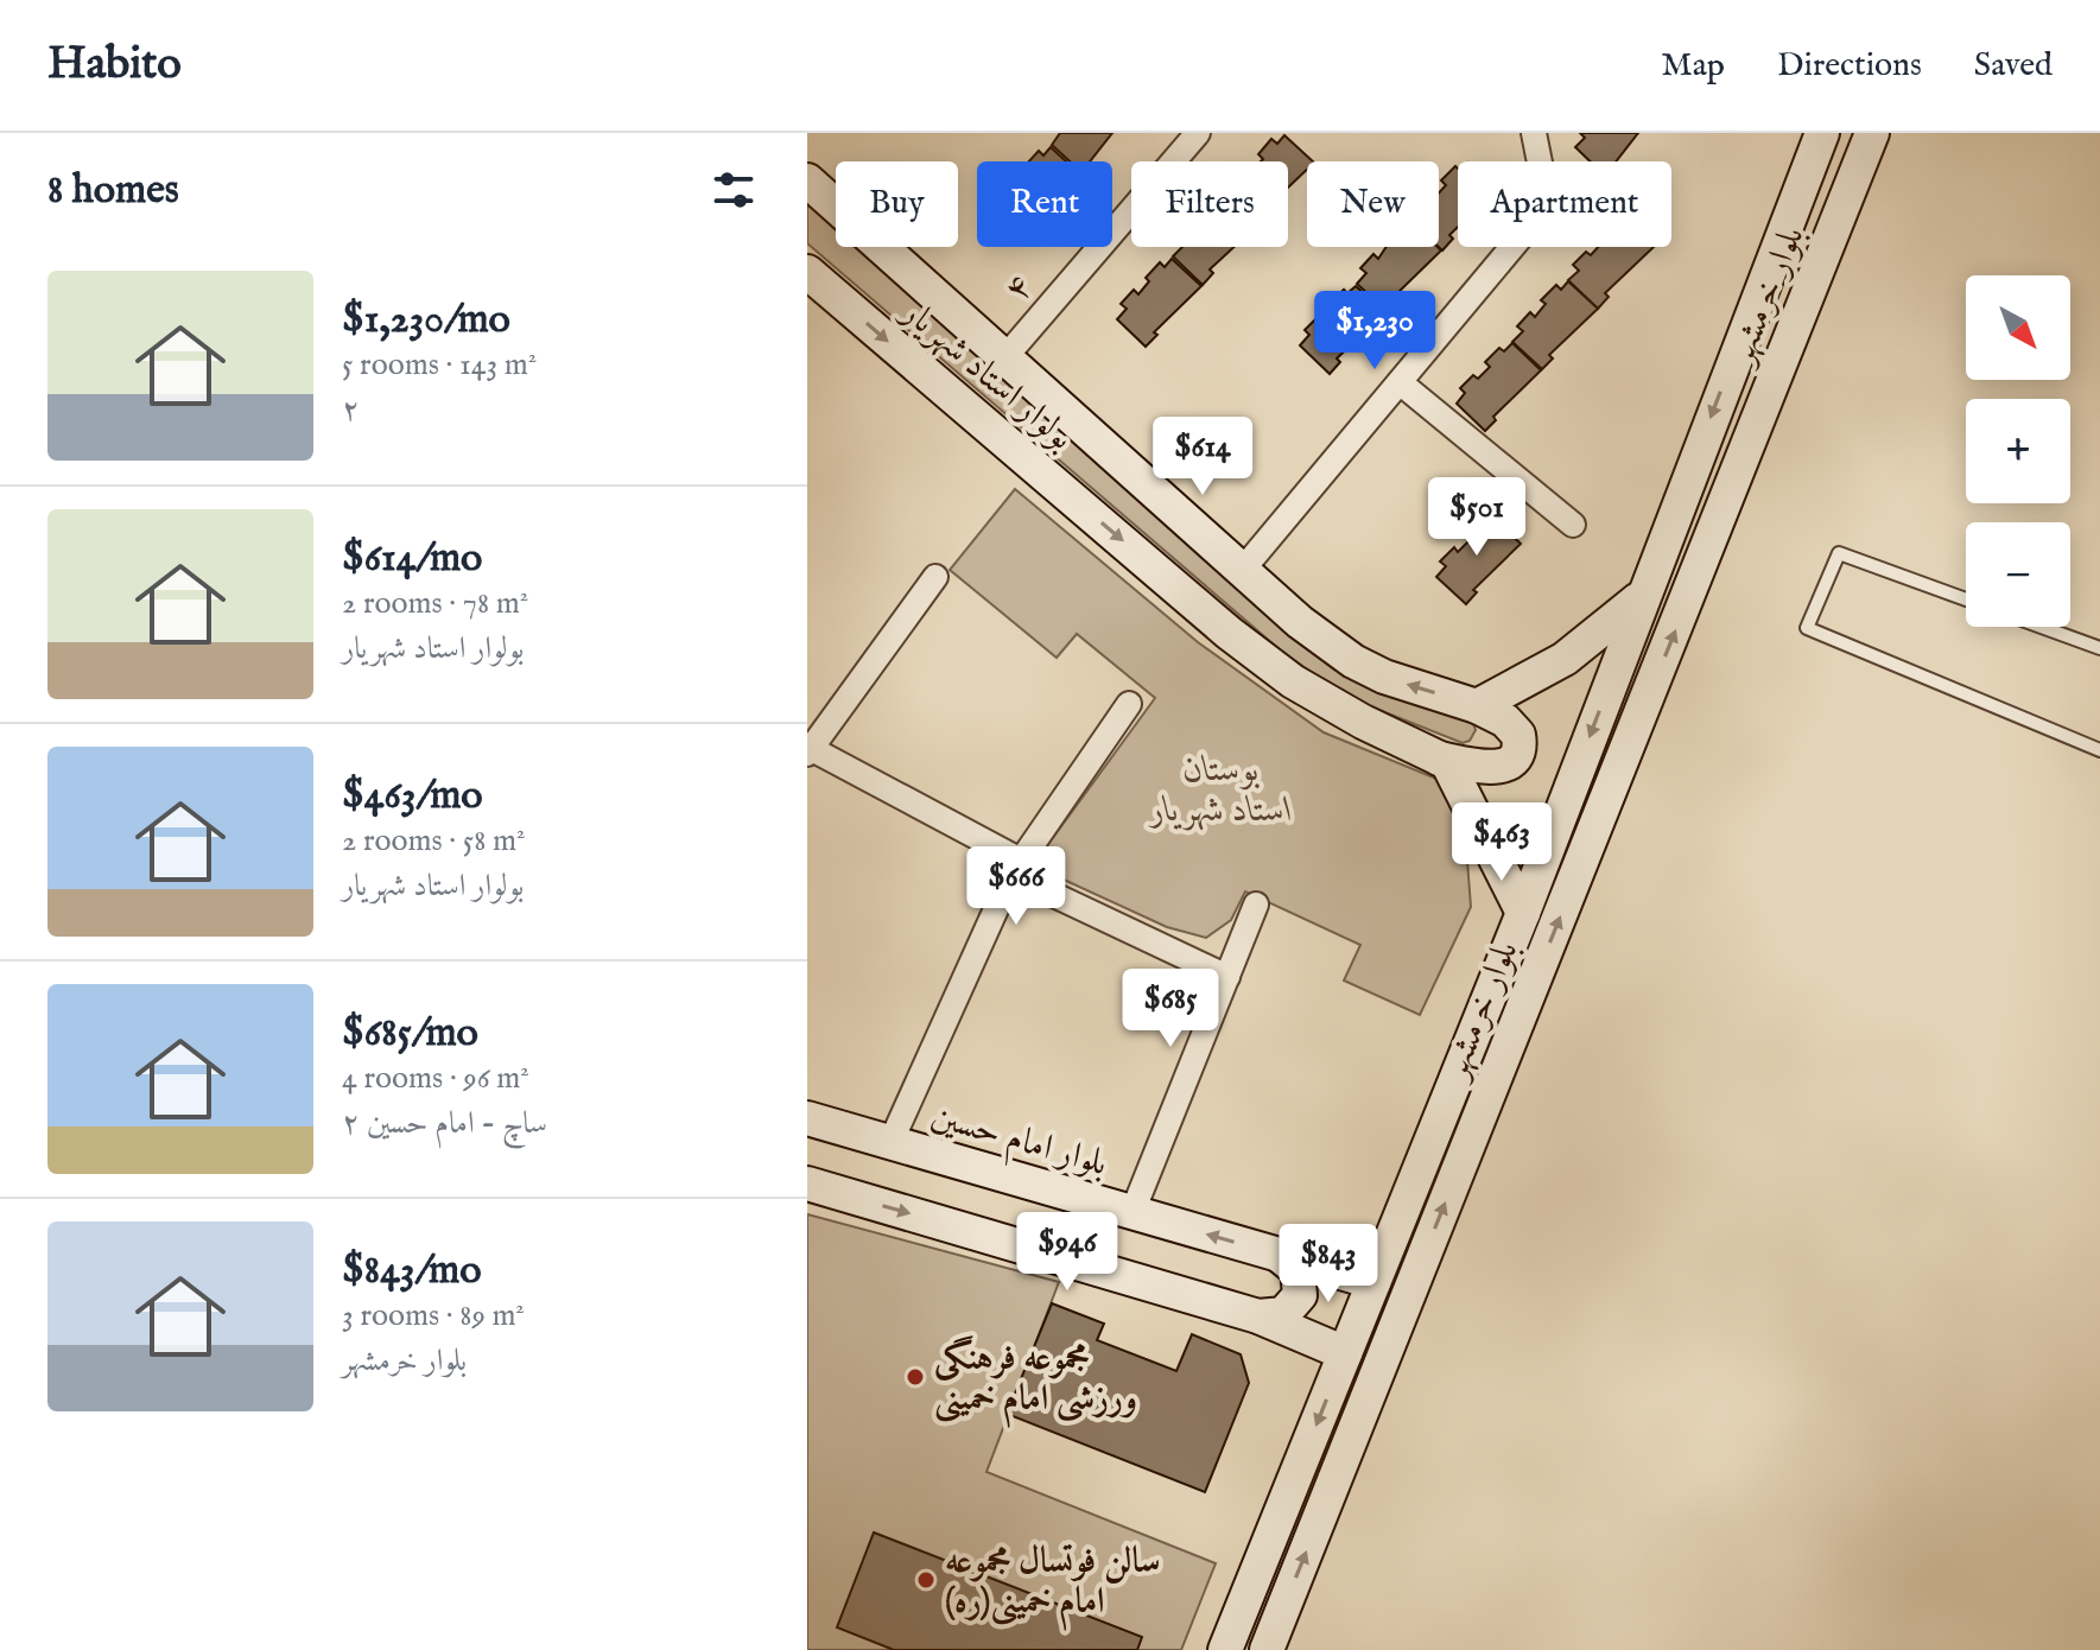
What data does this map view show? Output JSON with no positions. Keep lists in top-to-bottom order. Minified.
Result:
{"streets":{"street":["۴","بلوار خرمشهر","بولوار استاد شهریار","بلوار امام حسین"]},"crossings":[["۴","بولوار استاد شهریار"],["بلوار خرمشهر","بلوار امام حسین"]],"parks":["بوستان استاد شهریار"],"places":["مجموعه فرهنگی ورزشی امام خمینی","سالن فوتسال مجموعه امام خمینی(ره)"],"north":"bottom right","page":{"header":"Habito","nav":["Map","Directions","Saved"],"heading":"8 homes","chip":["Buy","Rent","Filters","New","Apartment"],"list":[{"name":"$1,230/mo","note":"5 rooms · 143 m² · ۲"},{"name":"$614/mo","note":"2 rooms · 78 m² · بولوار استاد شهریار"},{"name":"$463/mo","note":"2 rooms · 58 m² · بولوار استاد شهریار"},{"name":"$685/mo","note":"4 rooms · 96 m² · ساچ - امام حسین ۲"},{"name":"$843/mo","note":"3 rooms · 89 m² · بلوار خرمشهر"}],"map_buttons":["+","−"],"price":["$1,230","$614","$501","$463","$666","$685","$946","$843"]}}
